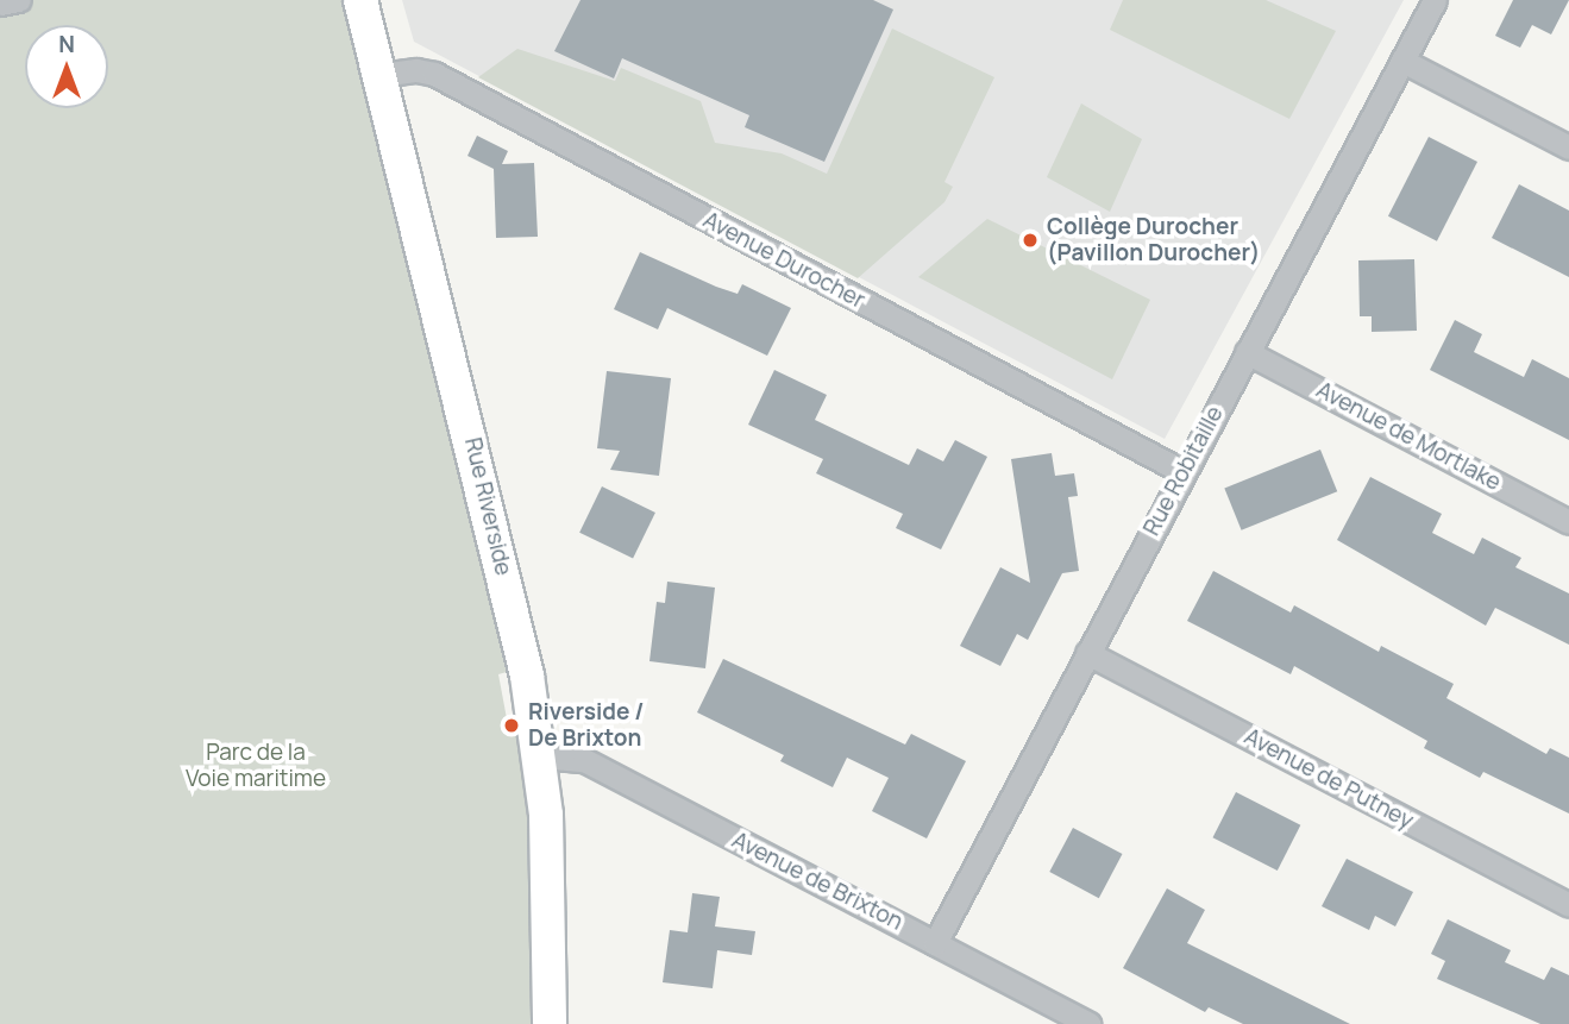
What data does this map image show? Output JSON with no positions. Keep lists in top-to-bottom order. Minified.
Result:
{"streets":{"street":["Avenue Durocher","Avenue de Mortlake","Rue Robitaille","Rue Riverside","Avenue de Putney","Avenue de Brixton"]},"crossings":[["Avenue Durocher","Rue Robitaille"],["Avenue Durocher","Rue Riverside"],["Avenue de Mortlake","Rue Robitaille"],["Rue Robitaille","Avenue de Putney"],["Rue Robitaille","Avenue de Brixton"],["Rue Riverside","Avenue de Brixton"]],"parks":["Parc de la Voie maritime"],"places":["Collège Durocher (Pavillon Durocher)","Riverside / De Brixton"],"north":"top"}
